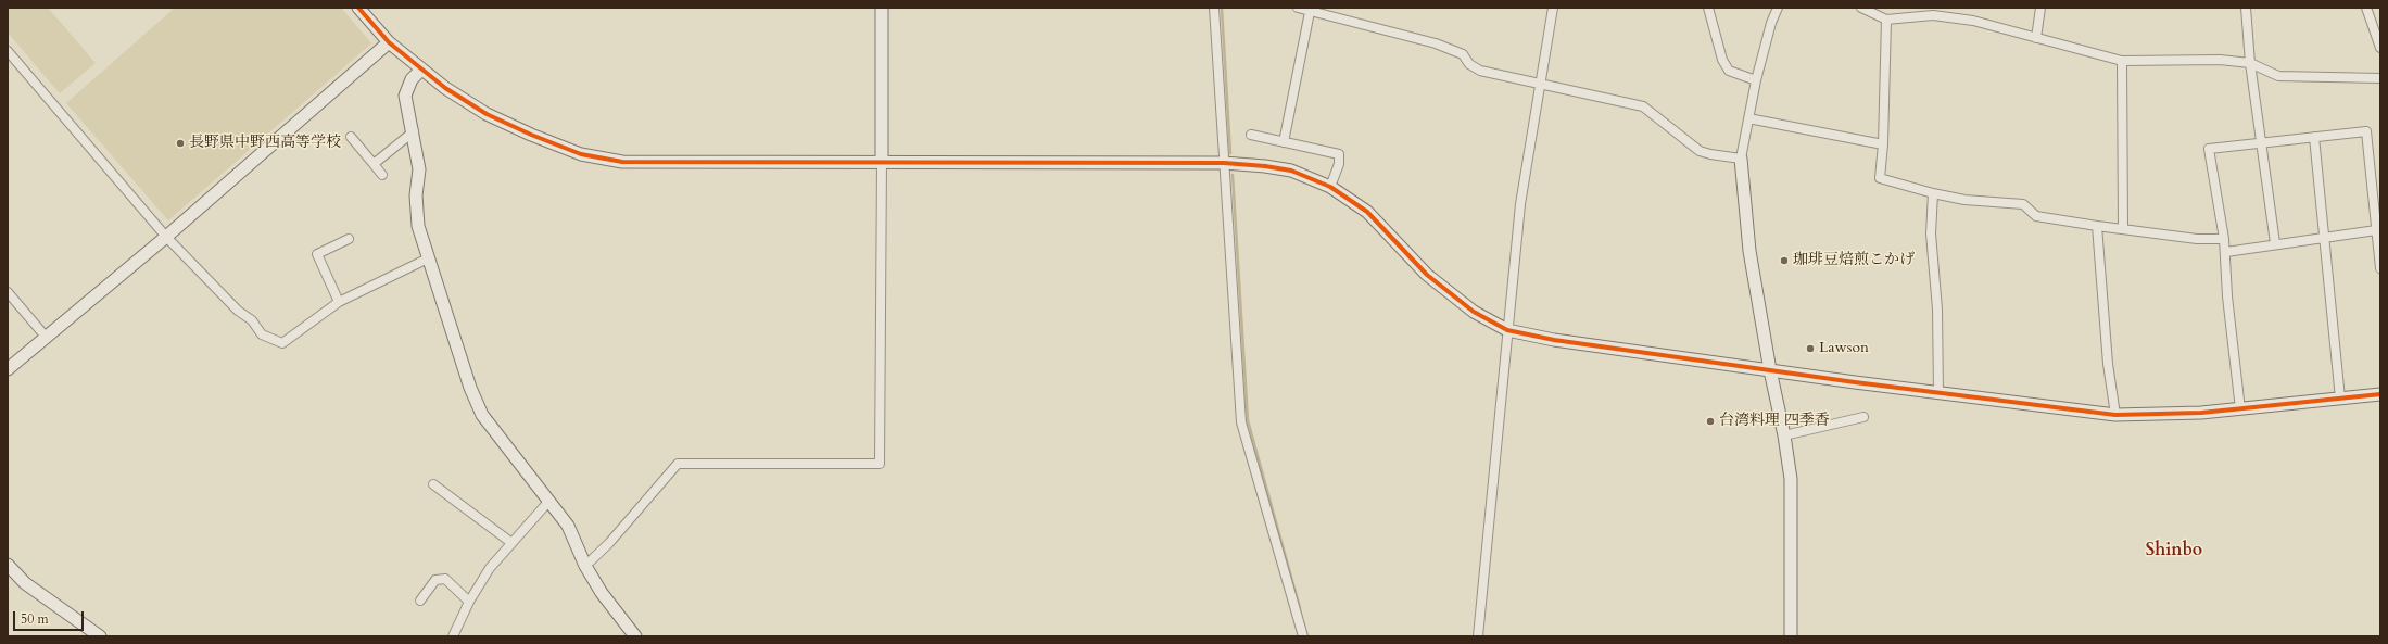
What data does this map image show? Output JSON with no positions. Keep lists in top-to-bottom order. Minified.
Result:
{"districts":["Shinbo"],"places":["長野県中野西高等学校","珈琲豆焙煎こかげ","Lawson","台湾料理 四季香"],"scale_bar":"50 m"}
